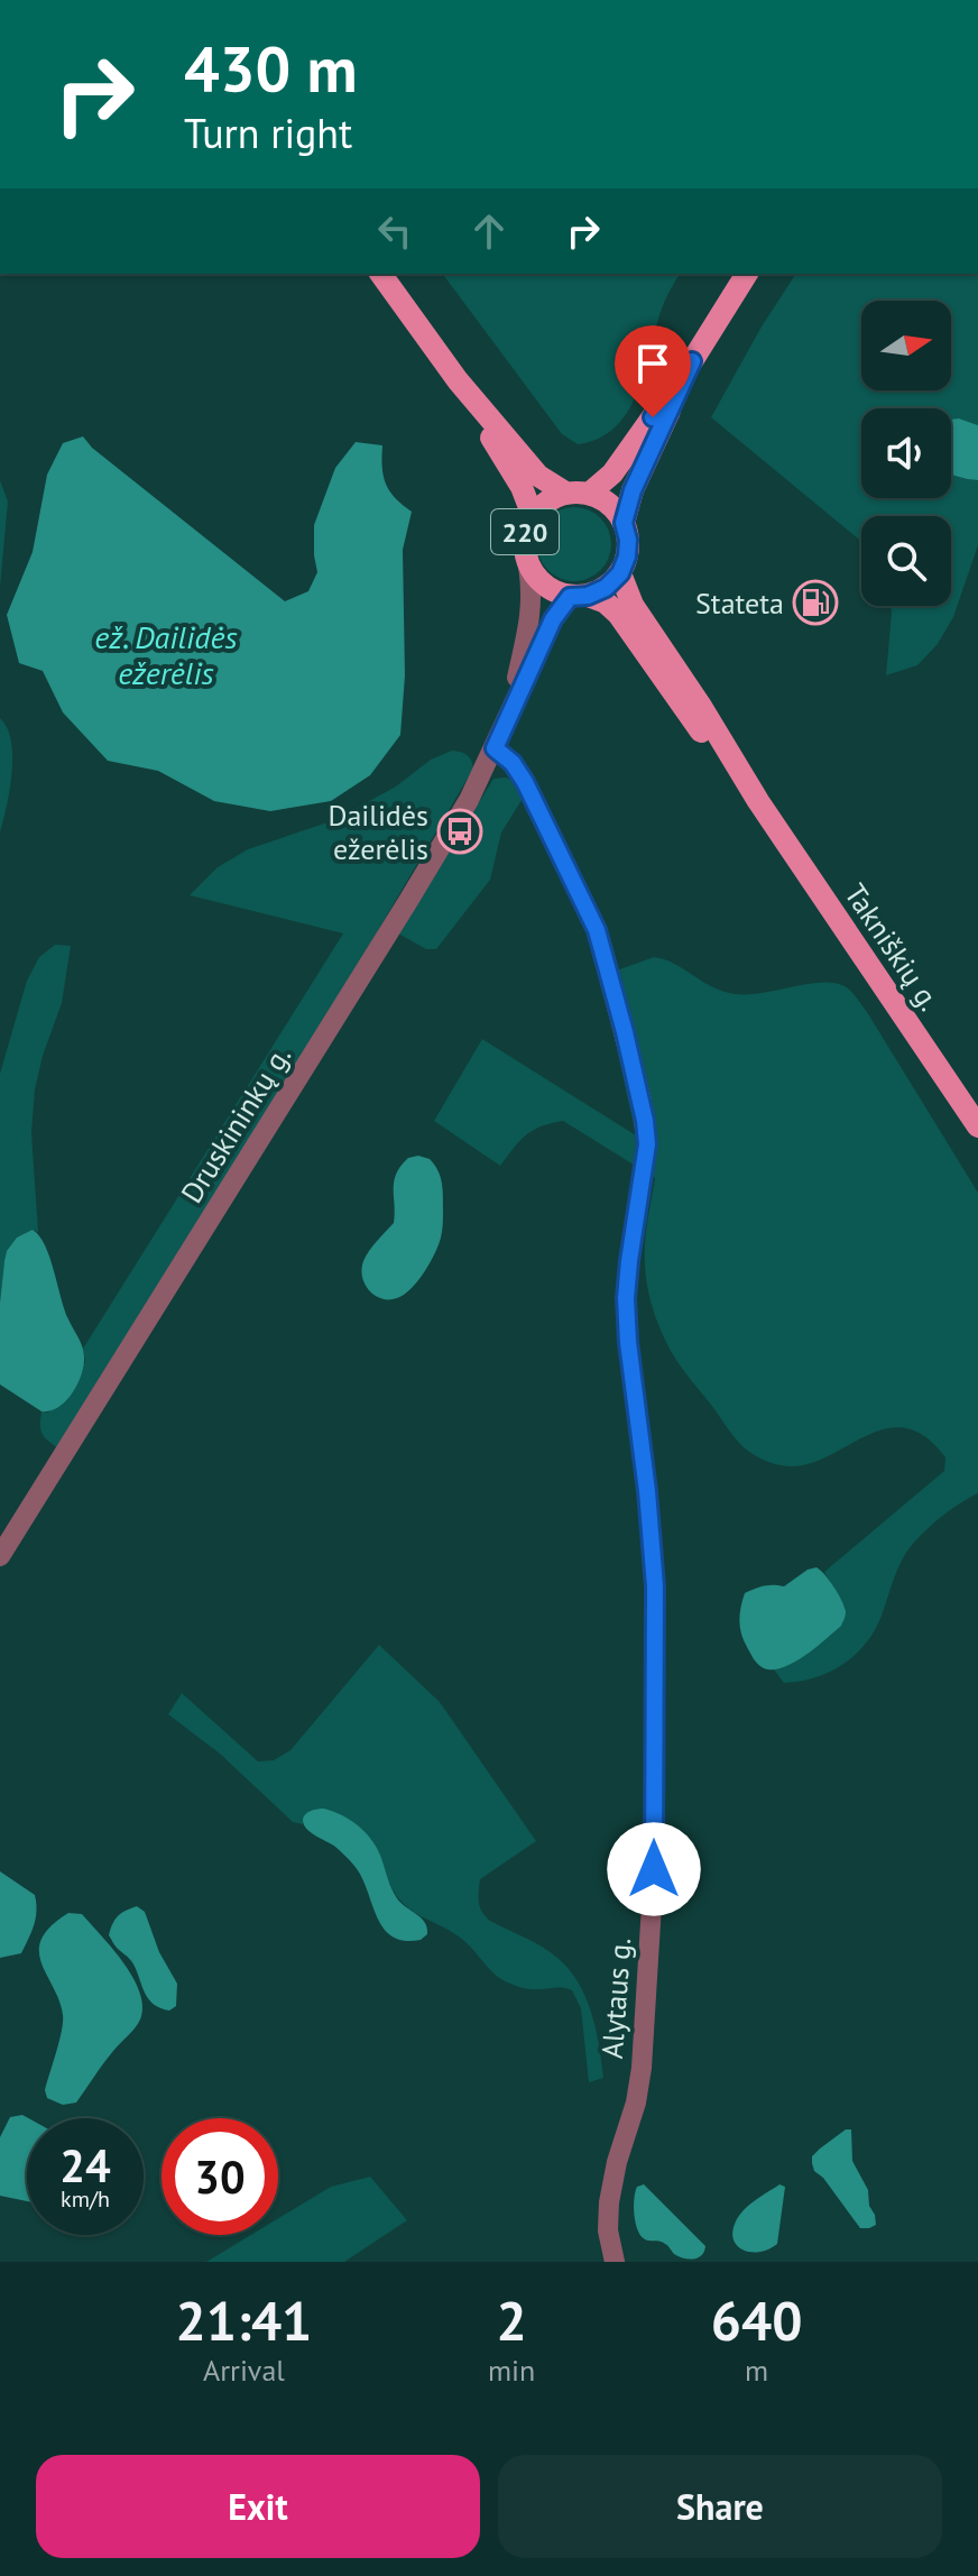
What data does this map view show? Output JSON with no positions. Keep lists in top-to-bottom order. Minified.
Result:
{"streets":{"main road":["220","Takniškių g."],"street":["Druskininkų g.","Alytaus g."]},"crossings":[["220","Takniškių g."],["Druskininkų g.","Alytaus g."]],"water":["ež. Dailidės ežerėlis"],"places":{"fuel station":["Stateta"],"bus stop":["Dailidės ežerėlis"]},"north":"right","page":{"turn":["430 m","Turn right"],"speed":"24 km/h","limit":"30","eta":["21:41","Arrival","2","min","640","m"],"buttons":["Exit","Share"]}}
